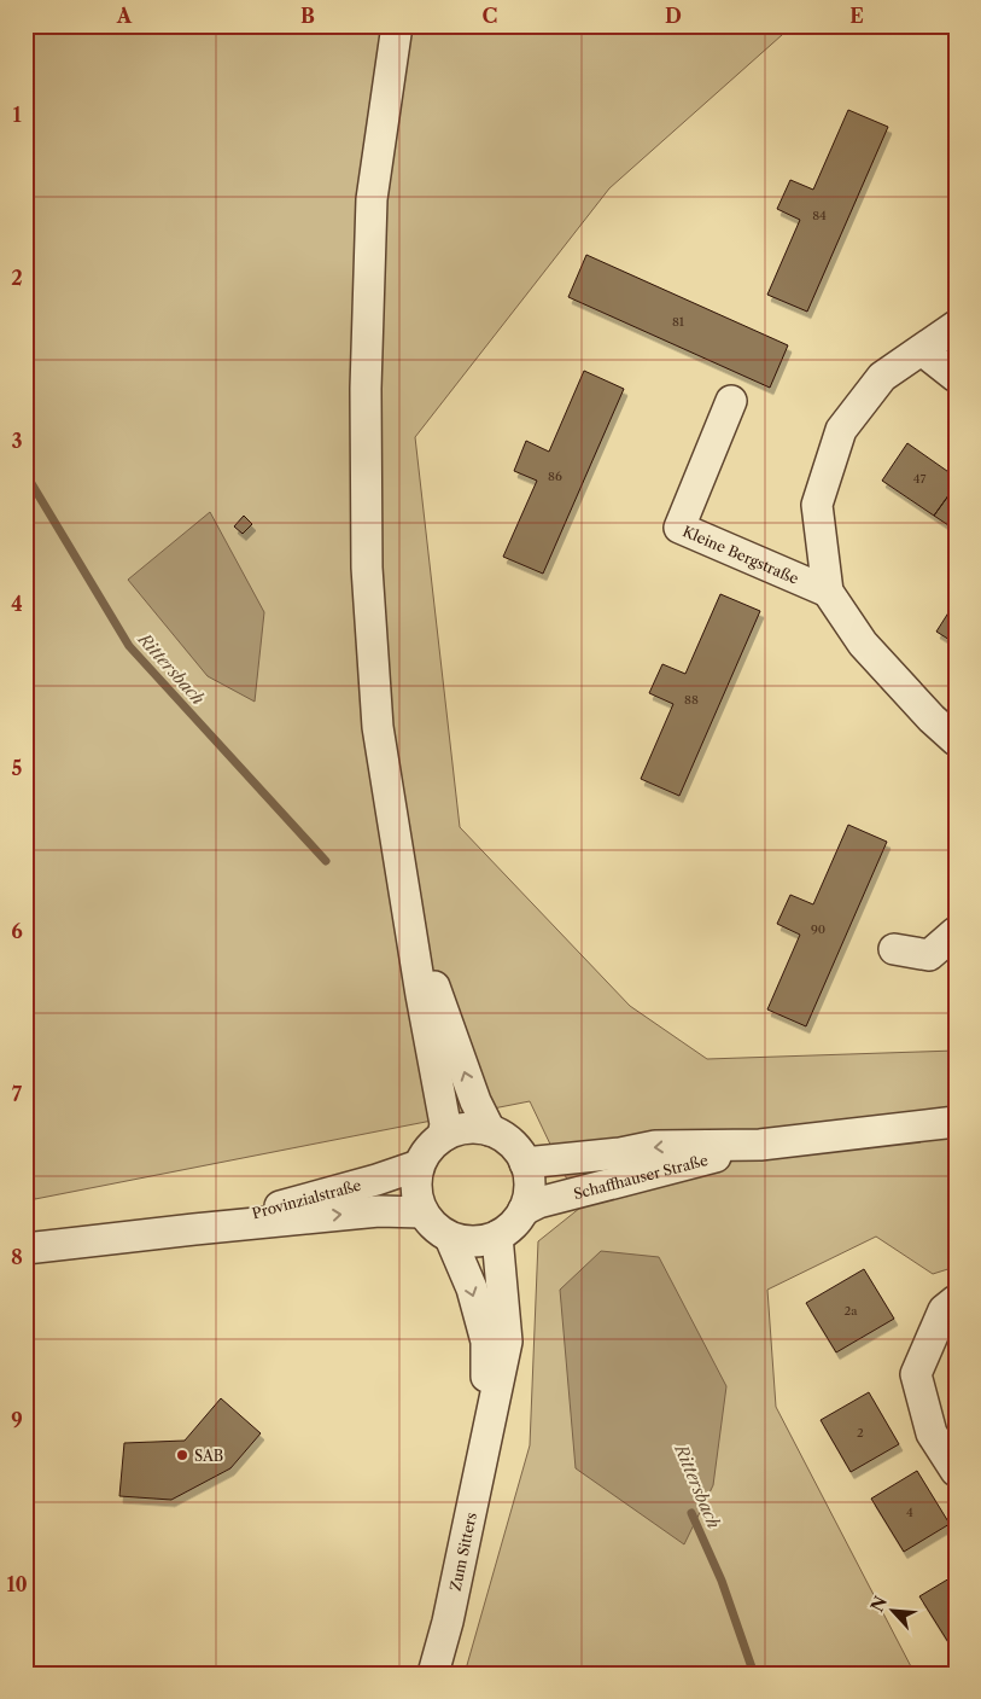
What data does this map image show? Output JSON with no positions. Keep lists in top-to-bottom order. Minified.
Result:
{"streets":{"street":["Kleine Bergstraße","Schaffhauser Straße","Provinzialstraße","Zum Sitters"]},"crossings":[["Schaffhauser Straße","Provinzialstraße"],["Schaffhauser Straße","Zum Sitters"],["Provinzialstraße","Zum Sitters"]],"water":["Rittersbach"],"places":["SAB"],"house_numbers":["84","81","86","47","88","90","2a","2","4"],"north":"top left","grid":{"columns":["A","B","C","D","E"],"rows":["1","2","3","4","5","6","7","8","9","10"]}}
